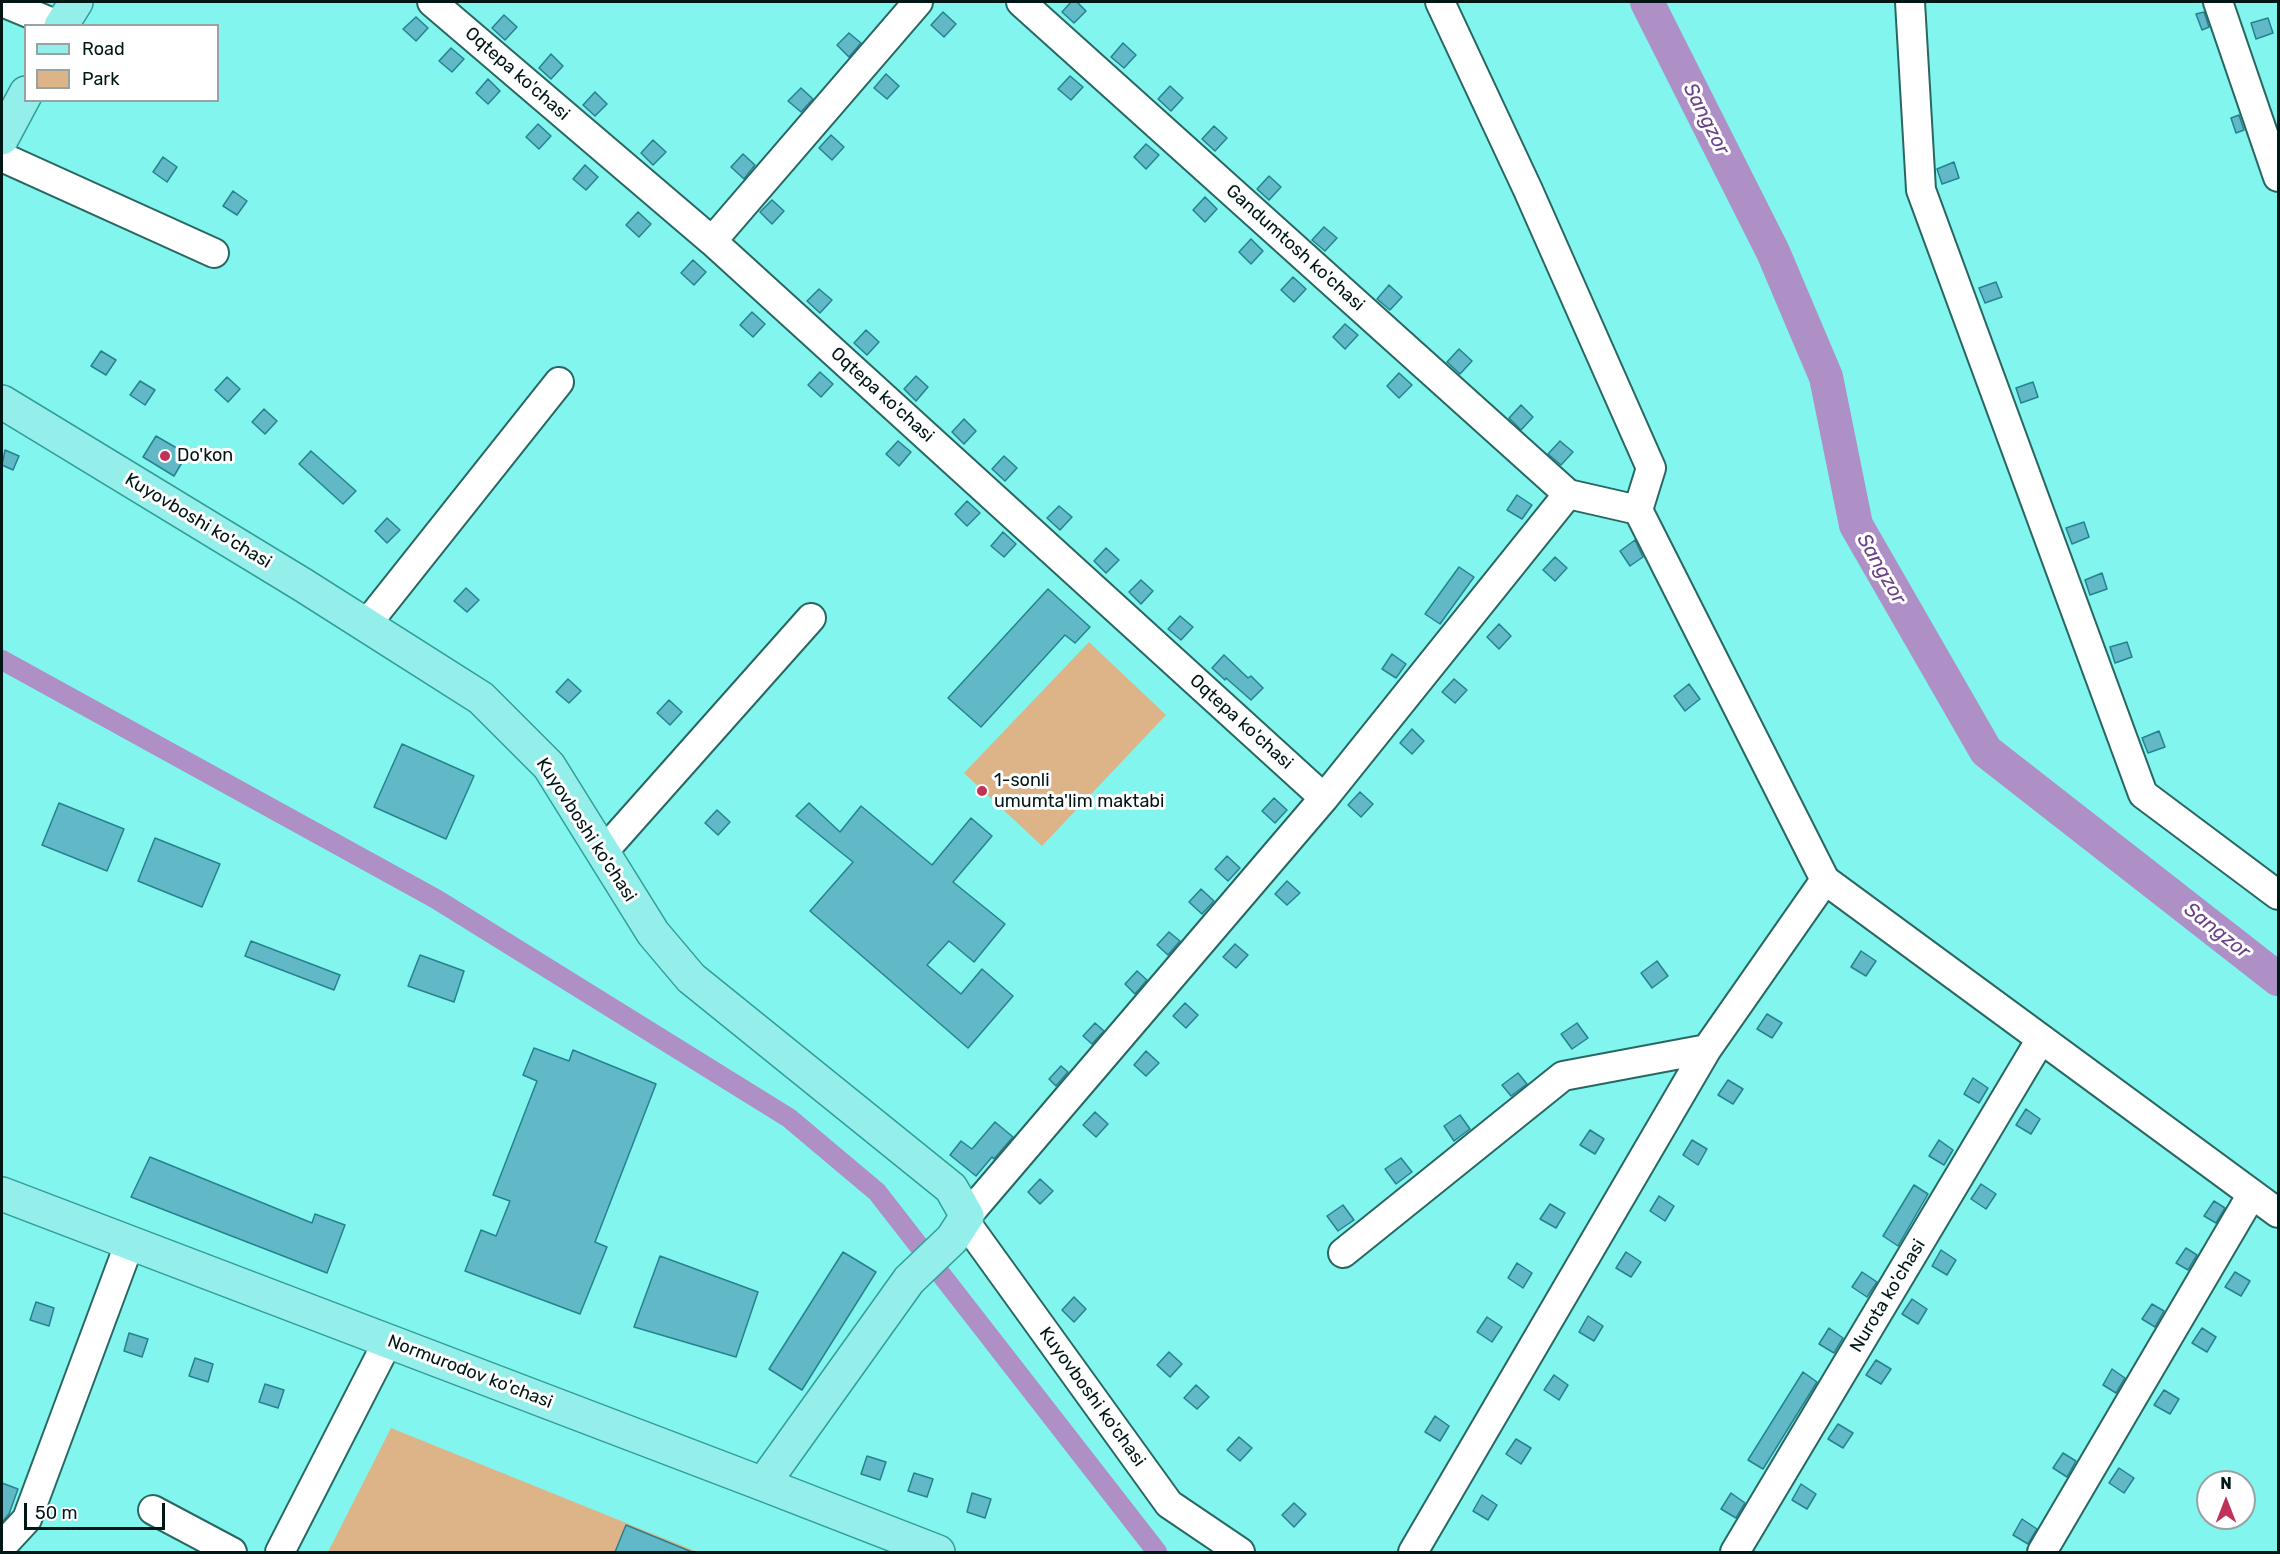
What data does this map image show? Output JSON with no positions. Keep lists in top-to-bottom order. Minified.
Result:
{"streets":{"main road":["Kuyovboshi ko'chasi","Normurodov ko'chasi"],"street":["Oqtepa ko'chasi","Gandumtosh ko'chasi","Nurota ko'chasi"]},"water":["Sangzor"],"places":["Do'kon","1-sonli umumta'lim maktabi"],"legend":["Road","Park"],"scale_bar":"50 m","north":"top"}
